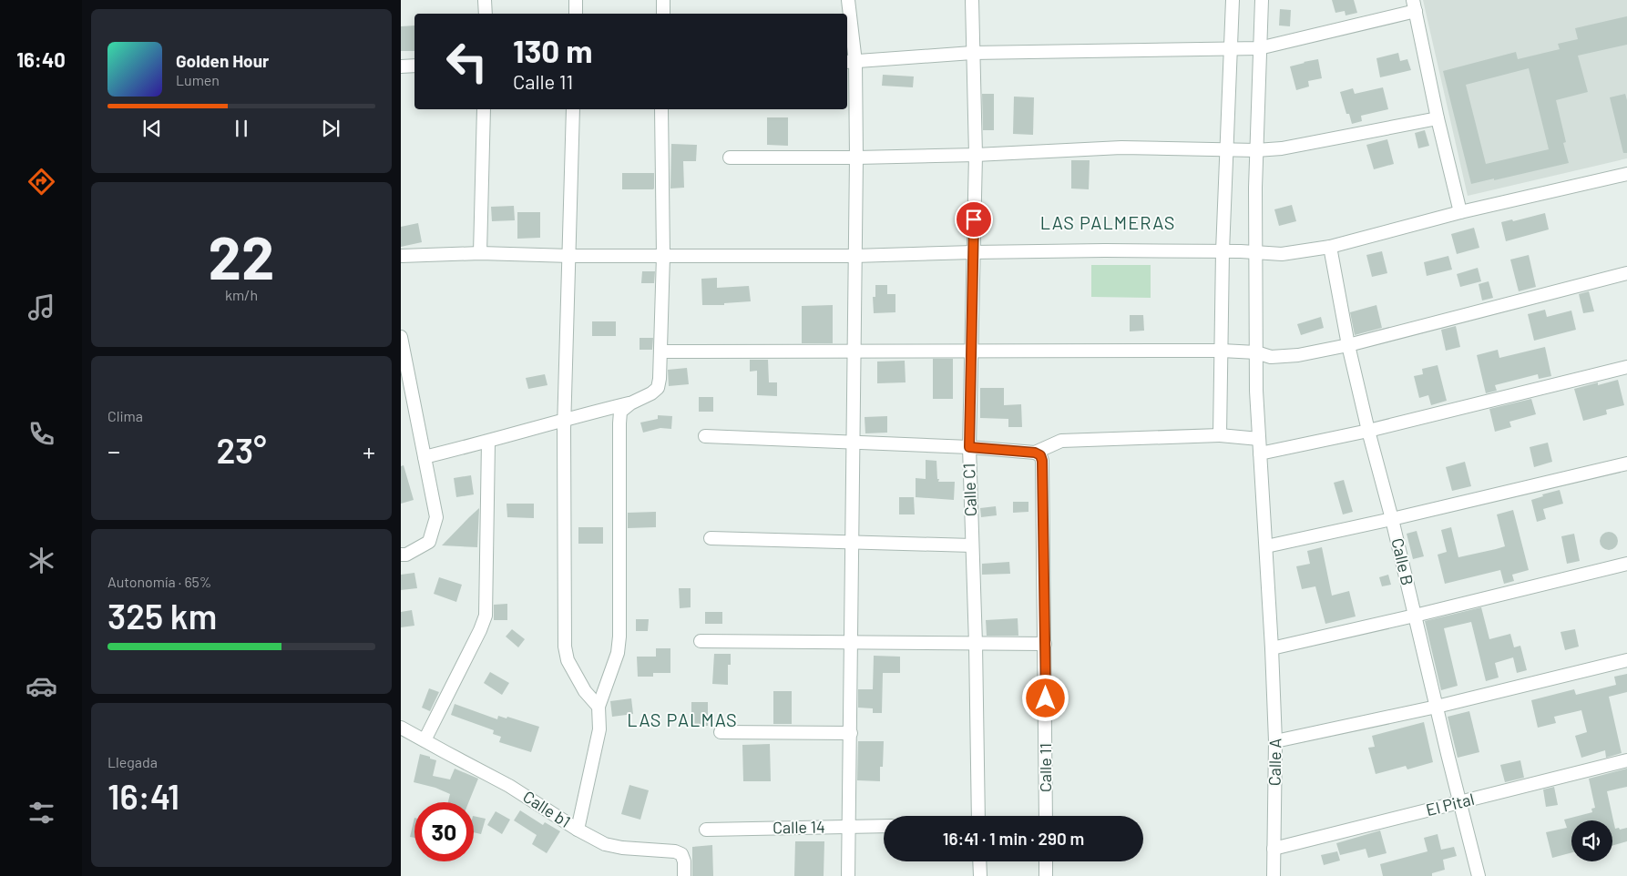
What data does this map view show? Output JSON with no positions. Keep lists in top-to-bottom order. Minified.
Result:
{"streets":{"street":["Calle C1","Calle B","Calle A","Calle 11","El Pital","Calle b1","Calle 14"]},"crossings":[["Calle B","El Pital"],["Calle A","El Pital"]],"districts":["LAS PALMERAS","LAS PALMAS"],"page":{"tabs":"16:40","turn":["130 m","Calle 11"],"song":["Golden Hour","Lumen"],"tile":[["22","km/h"],"Clima",["Autonomía · 65%","325 km"],["Llegada","16:41"]],"heat":["−","23°","+"],"limit":"30","trip":"16:41 · 1 min · 290 m"}}
